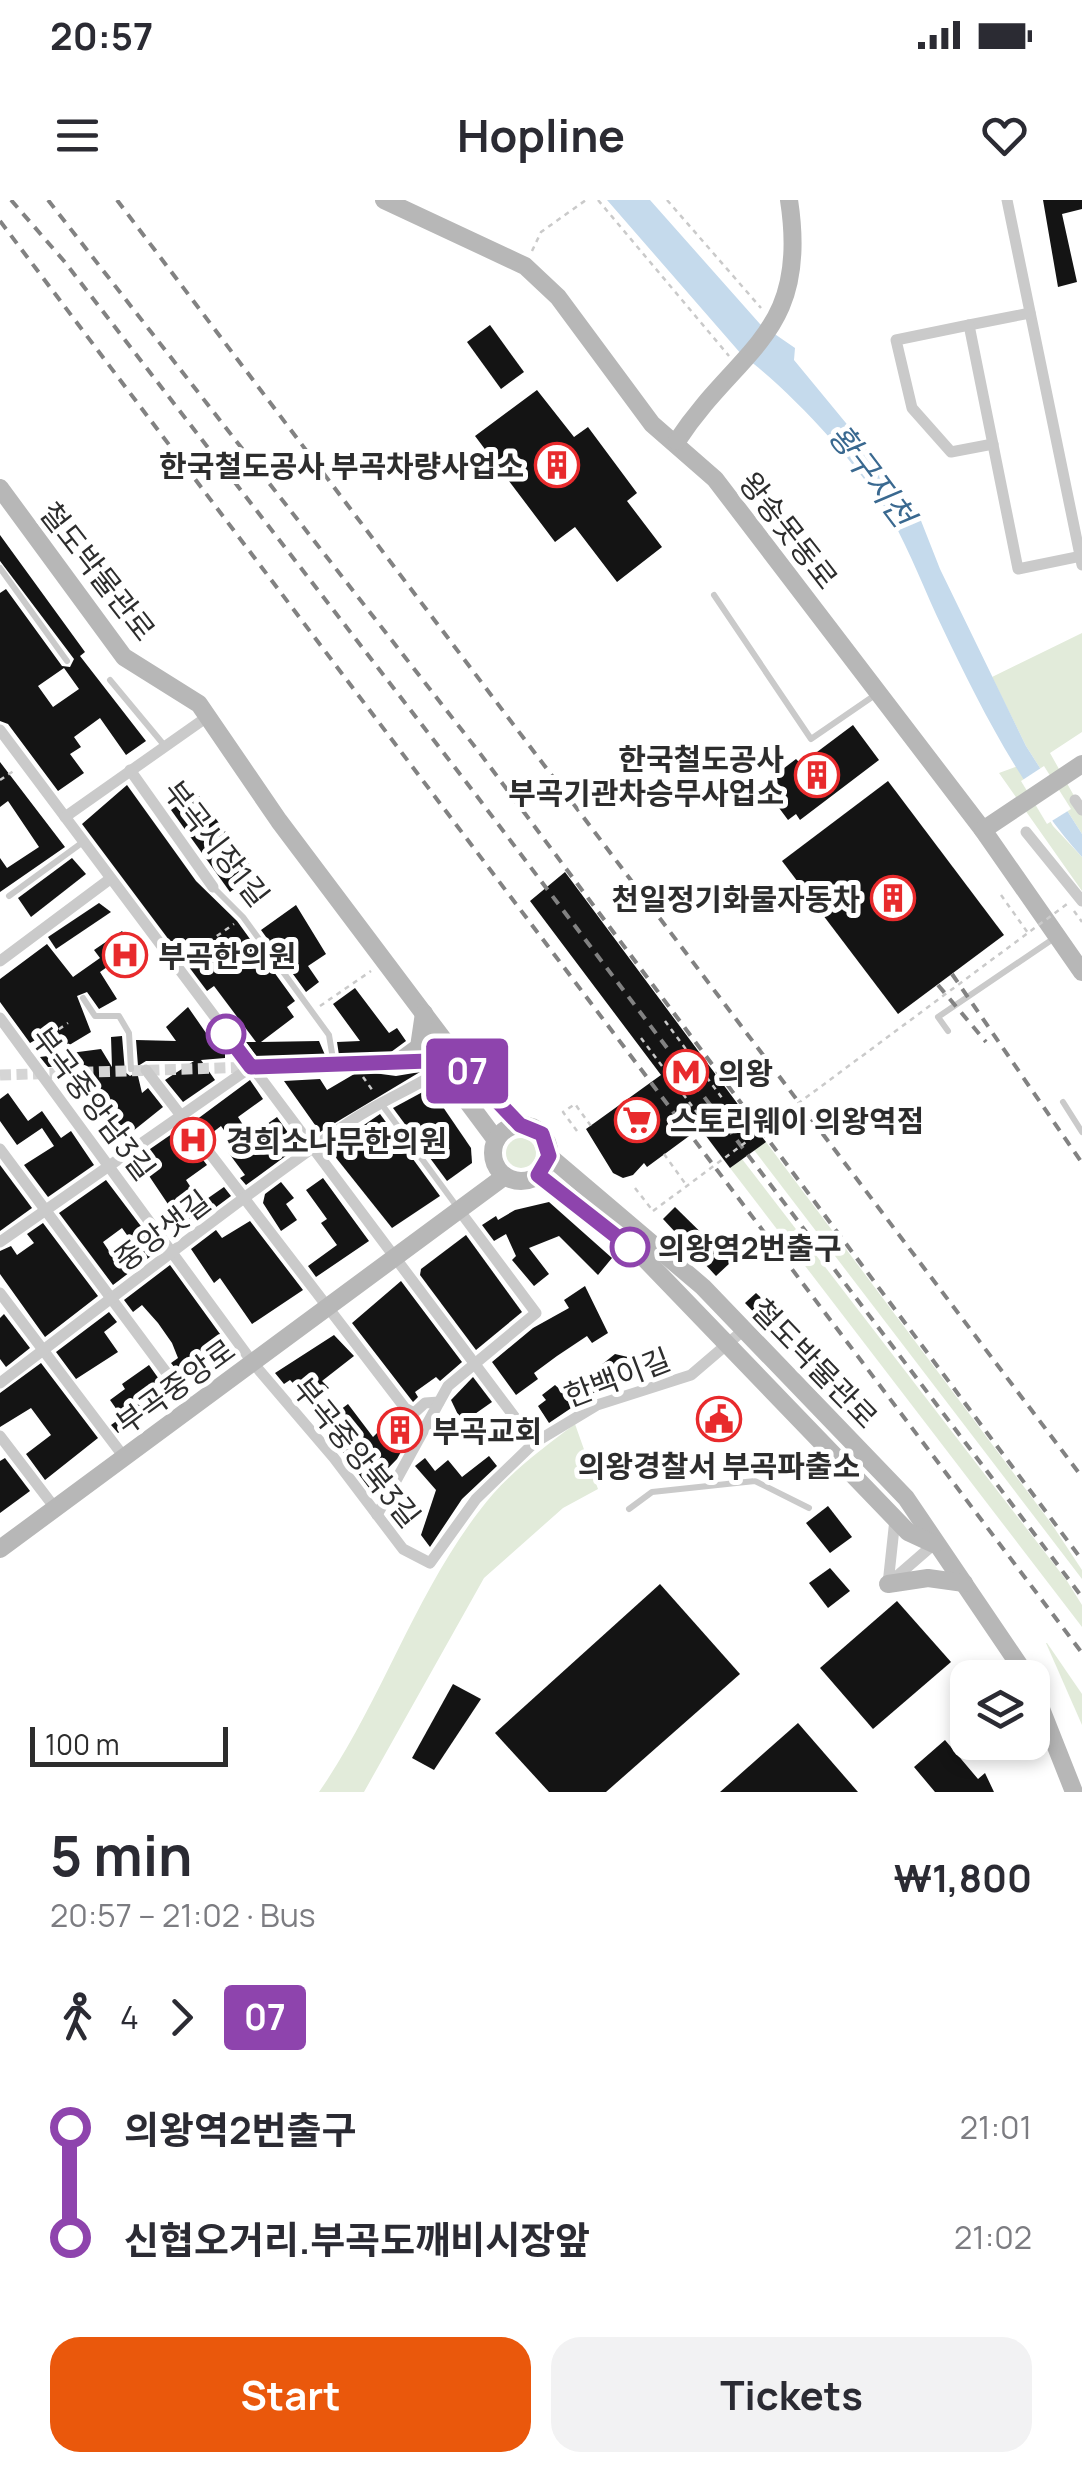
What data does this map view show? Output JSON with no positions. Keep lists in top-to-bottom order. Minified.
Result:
{"streets":{"street":["왕송못동로","철도박물관로","부곡시장1길","부곡중앙남3길","중앙샛길","한백이길","부곡중앙로","부곡중앙북3길"]},"crossings":[["철도박물관로","중앙샛길"],["철도박물관로","한백이길"],["철도박물관로","부곡중앙로"],["부곡중앙남3길","중앙샛길"],["부곡중앙남3길","부곡중앙로"],["부곡중앙남3길","부곡중앙북3길"],["한백이길","부곡중앙북3길"],["부곡중앙로","부곡중앙북3길"]],"water":["황구지천"],"places":{"building":["한국철도공사 부곡차량사업소","한국철도공사 부곡기관차승무사업소","천일정기화물자동차","부곡교회"],"hospital":["부곡한의원","경희소나무한의원"],"metro station":["의왕"],"supermarket":["스토리웨이 의왕역점"],"other":["의왕역2번출구"],"public building":["의왕경찰서 부곡파출소"]},"lines":["bus line 07"],"scale_bar":"100 m","page":{"status":"20:57","header":"Hopline","on_map":"07","scale":"100 m","heading":["5 min","20:57 – 21:02 · Bus","₩1,800"],"legs":["4","07"],"list":[{"name":"의왕역2번출구","value":"21:01"},{"name":"신협오거리.부곡도깨비시장앞","value":"21:02"}],"buttons":["Start","Tickets"]}}
